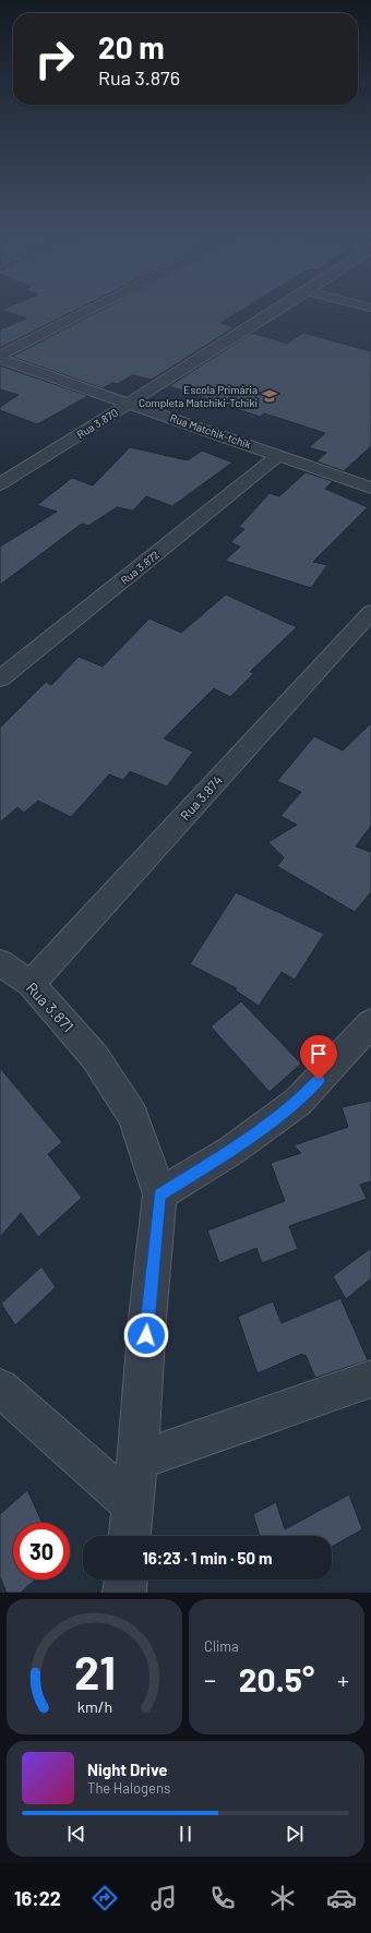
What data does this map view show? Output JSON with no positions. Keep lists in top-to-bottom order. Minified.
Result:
{"streets":{"street":["Rua 3.870","Rua Matchik-tchik","Rua 3.872","Rua 3.874","Rua 3.871"]},"crossings":[["Rua 3.870","Rua Matchik-tchik"],["Rua Matchik-tchik","Rua 3.872"],["Rua 3.874","Rua 3.871"]],"places":{"school or university":["Escola Primária Completa Matchiki-Tchiki"]},"page":{"turn":["20 m","Rua 3.876"],"limit":"30","trip":"16:23 · 1 min · 50 m","tile":"Clima","heat":["−","20.5°","+"],"song":["Night Drive","The Halogens"],"tabs":"16:22","gauge":["21","km/h"]}}
